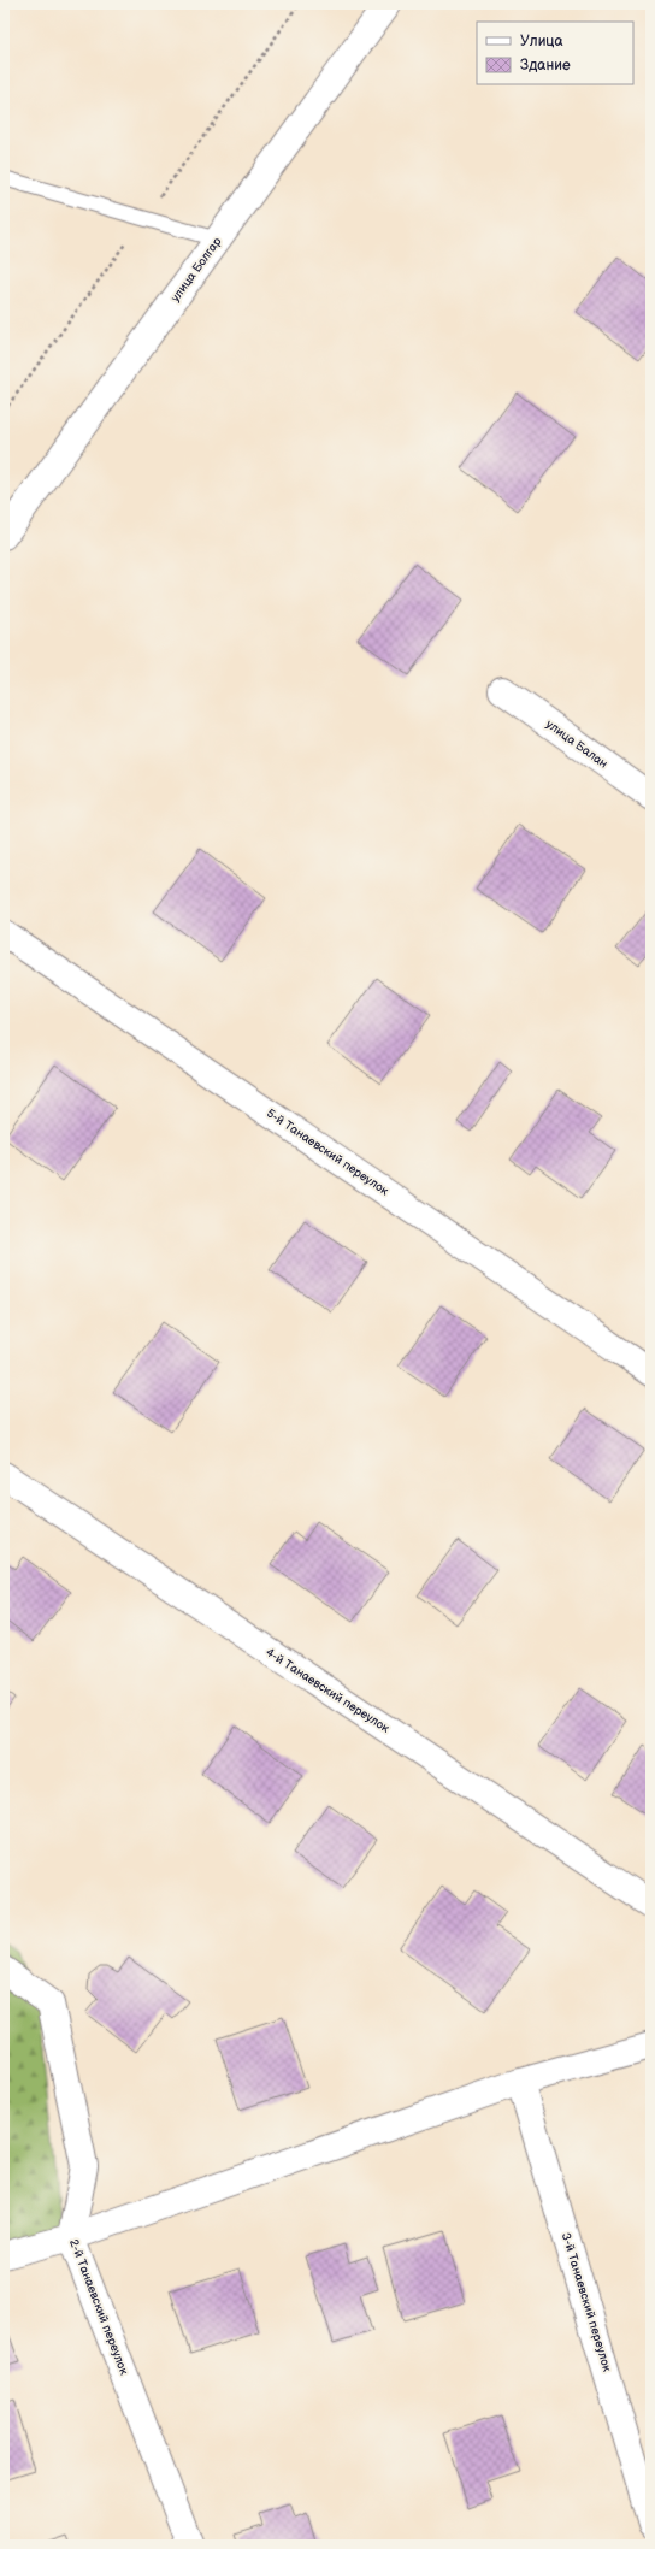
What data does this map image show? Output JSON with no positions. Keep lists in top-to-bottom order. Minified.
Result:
{"streets":{"street":["улица Болгар","улица Балан","5-й Танаевский переулок","4-й Танаевский переулок","3-й Танаевский переулок","2-й Танаевский переулок"]},"legend":["Улица","Здание"]}
